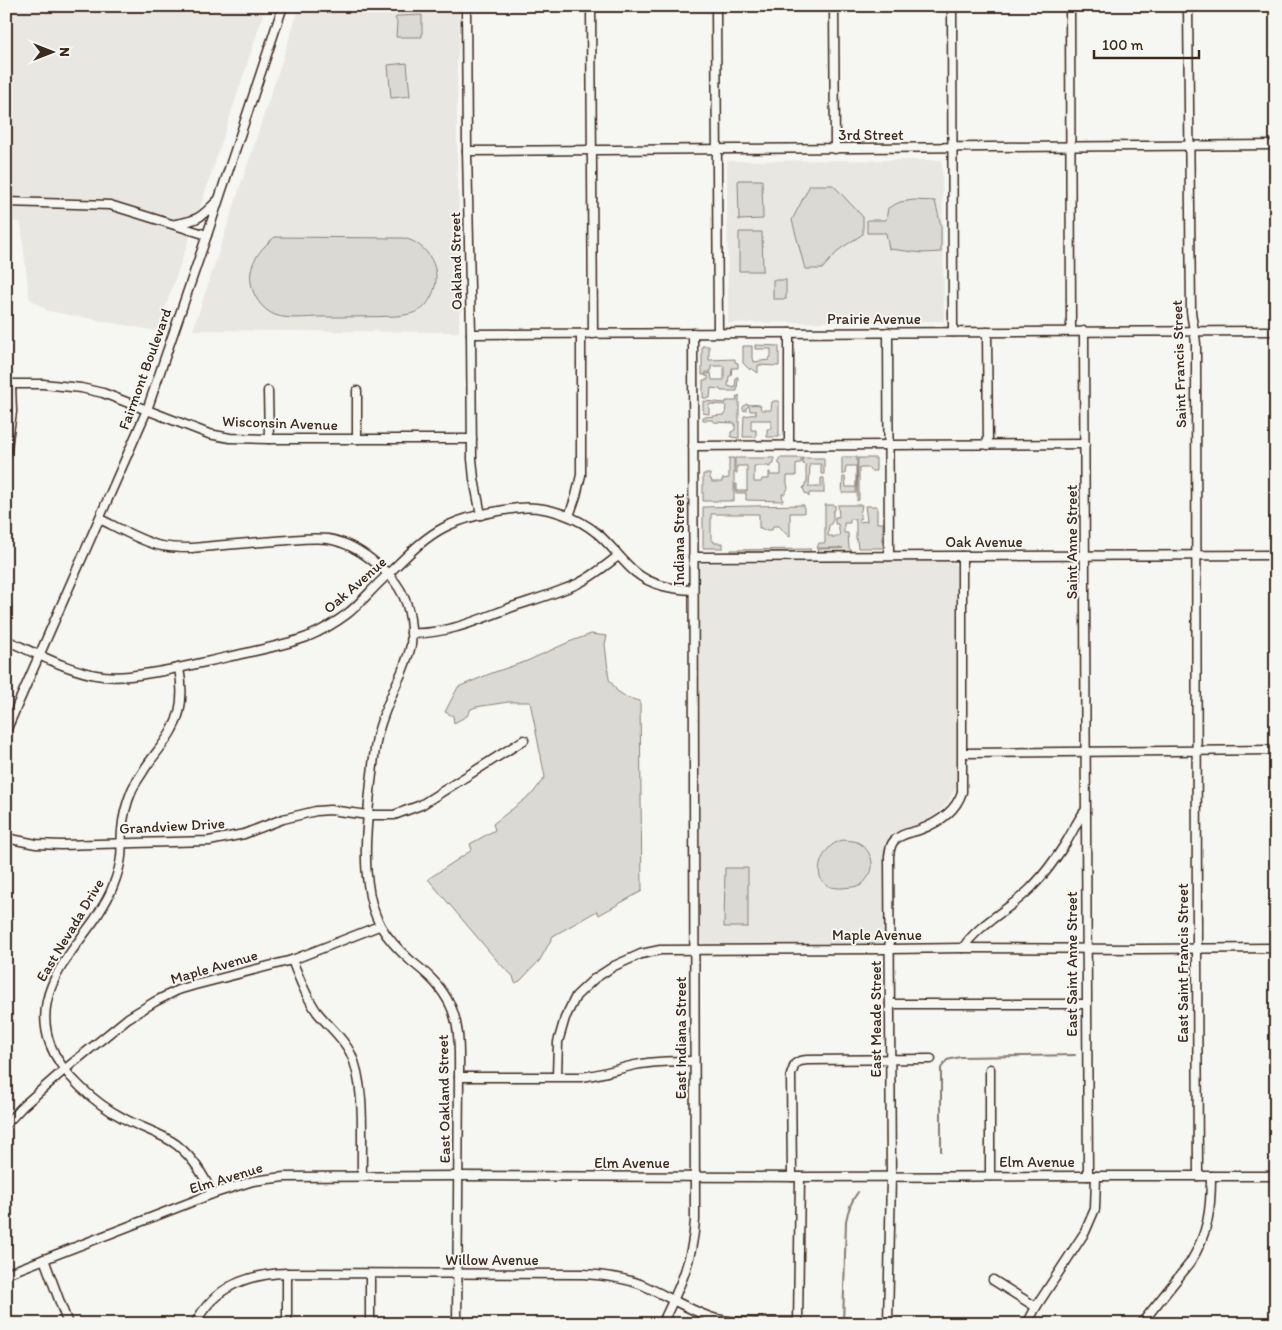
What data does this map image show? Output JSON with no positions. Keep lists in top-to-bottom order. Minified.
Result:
{"streets":{"street":["3rd Street","Oakland Street","Prairie Avenue","Saint Francis Street","Fairmont Boulevard","Wisconsin Avenue","Indiana Street","Oak Avenue","Saint Anne Street","Grandview Drive","East Nevada Drive","Maple Avenue","East Saint Francis Street","East Saint Anne Street","East Meade Street","East Indiana Street","East Oakland Street","Elm Avenue","Willow Avenue"]},"crossings":[["3rd Street","Oakland Street"],["3rd Street","Saint Francis Street"],["Oakland Street","Prairie Avenue"],["Oakland Street","Wisconsin Avenue"],["Oakland Street","Oak Avenue"],["Prairie Avenue","Saint Francis Street"],["Prairie Avenue","Indiana Street"],["Prairie Avenue","Saint Anne Street"],["Saint Francis Street","Oak Avenue"],["Saint Francis Street","East Saint Francis Street"],["Fairmont Boulevard","Wisconsin Avenue"],["Fairmont Boulevard","Oak Avenue"],["Indiana Street","Oak Avenue"],["Indiana Street","East Indiana Street"],["Oak Avenue","Saint Anne Street"],["Oak Avenue","East Nevada Drive"],["Saint Anne Street","East Saint Anne Street"],["Grandview Drive","East Nevada Drive"],["Grandview Drive","East Oakland Street"],["East Nevada Drive","Maple Avenue"],["East Nevada Drive","Elm Avenue"],["Maple Avenue","East Saint Francis Street"],["Maple Avenue","East Saint Anne Street"],["Maple Avenue","East Meade Street"],["Maple Avenue","East Indiana Street"],["Maple Avenue","East Oakland Street"],["East Saint Francis Street","Elm Avenue"],["East Saint Anne Street","Elm Avenue"],["East Meade Street","Elm Avenue"],["East Indiana Street","Elm Avenue"],["East Indiana Street","Willow Avenue"],["East Oakland Street","Elm Avenue"],["East Oakland Street","Willow Avenue"]],"scale_bar":"100 m","north":"right"}
